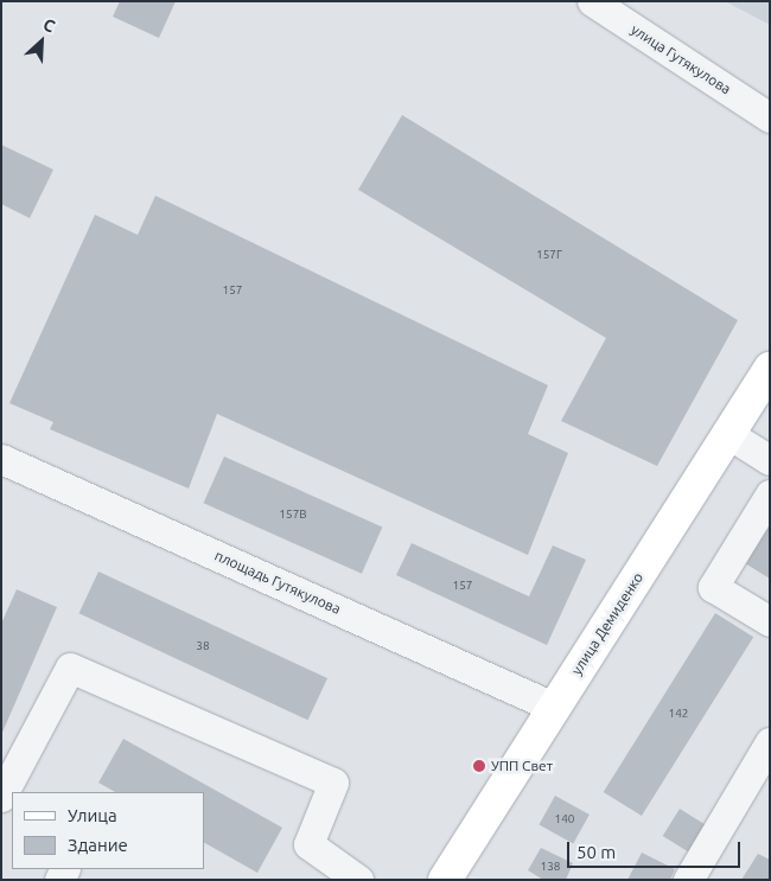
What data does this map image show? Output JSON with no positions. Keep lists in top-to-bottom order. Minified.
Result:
{"streets":{"main road":["улица Демиденко"],"street":["улица Гутякулова","площадь Гутякулова"]},"crossings":[["площадь Гутякулова","улица Демиденко"]],"places":["УПП Свет"],"house_numbers":["157Г","157","157В","157","38","142","140","138"],"legend":["Улица","Здание"],"scale_bar":"50 m","north":"top right"}
